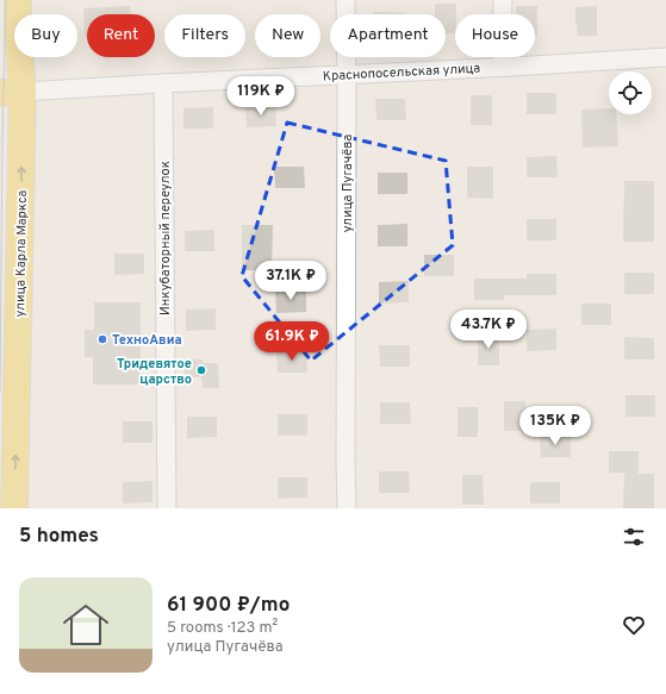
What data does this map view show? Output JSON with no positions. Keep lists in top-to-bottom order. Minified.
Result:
{"streets":{"main road":["улица Карла Маркса"],"street":["Краснопосельская улица","улица Пугачёва","Инкубаторный переулок"]},"crossings":[["Краснопосельская улица","улица Пугачёва"],["Краснопосельская улица","Инкубаторный переулок"],["Краснопосельская улица","улица Карла Маркса"]],"one_way":["улица Карла Маркса"],"places":["ТехноАвиа","Тридевятое царство"],"page":{"chip":["Buy","Rent","Filters","New","Apartment","House"],"price":["119K ₽","37.1K ₽","43.7K ₽","61.9K ₽","135K ₽"],"heading":"5 homes","list":[{"name":"61 900 ₽/mo","note":"5 rooms · 123 m² · улица Пугачёва"}]}}
